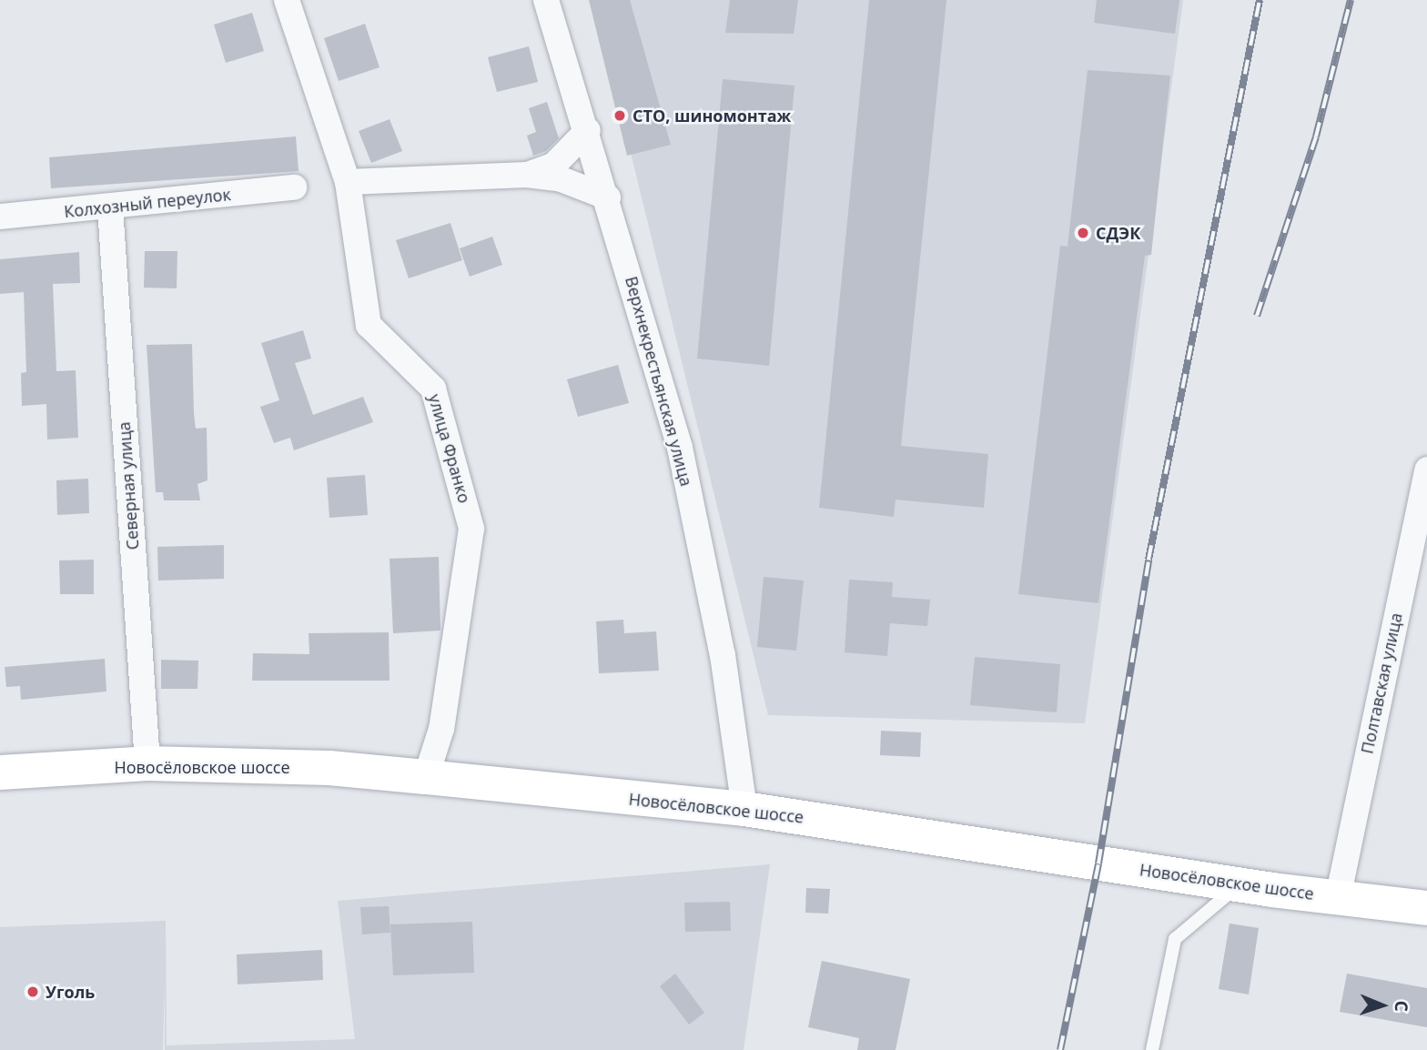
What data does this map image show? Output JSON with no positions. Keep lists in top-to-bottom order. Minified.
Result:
{"streets":{"main road":["Новосёловское шоссе"],"street":["Колхозный переулок","Верхнекрестьянская улица","улица Франко","Северная улица","Полтавская улица"]},"crossings":[["Колхозный переулок","Северная улица"],["Верхнекрестьянская улица","Новосёловское шоссе"],["улица Франко","Новосёловское шоссе"],["Северная улица","Новосёловское шоссе"],["Полтавская улица","Новосёловское шоссе"]],"places":["СТО, шиномонтаж","СДЭК","Уголь"],"north":"right"}
